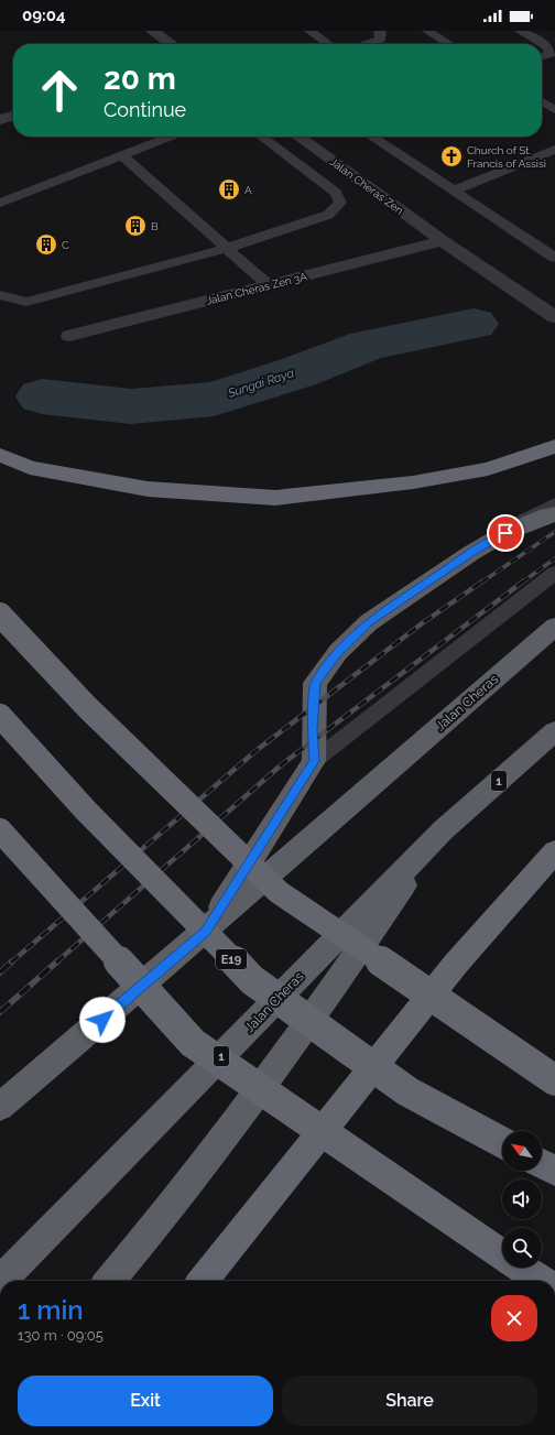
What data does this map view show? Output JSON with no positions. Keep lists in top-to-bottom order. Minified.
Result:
{"streets":{"highway":["Jalan Cheras","1","E19"],"street":["Jalan Cheras Zen","Jalan Cheras Zen 3A"]},"crossings":[["Jalan Cheras Zen","Jalan Cheras Zen 3A"]],"water":["Sungai Raya"],"places":{"church":["Church of St. Francis of Assisi"],"building":["A","B","C"]},"north":"top left","page":{"status":"09:04","turn":["20 m","Continue"],"heading":["1 min","130 m · 09:05"],"buttons":["Exit","Share"]}}
